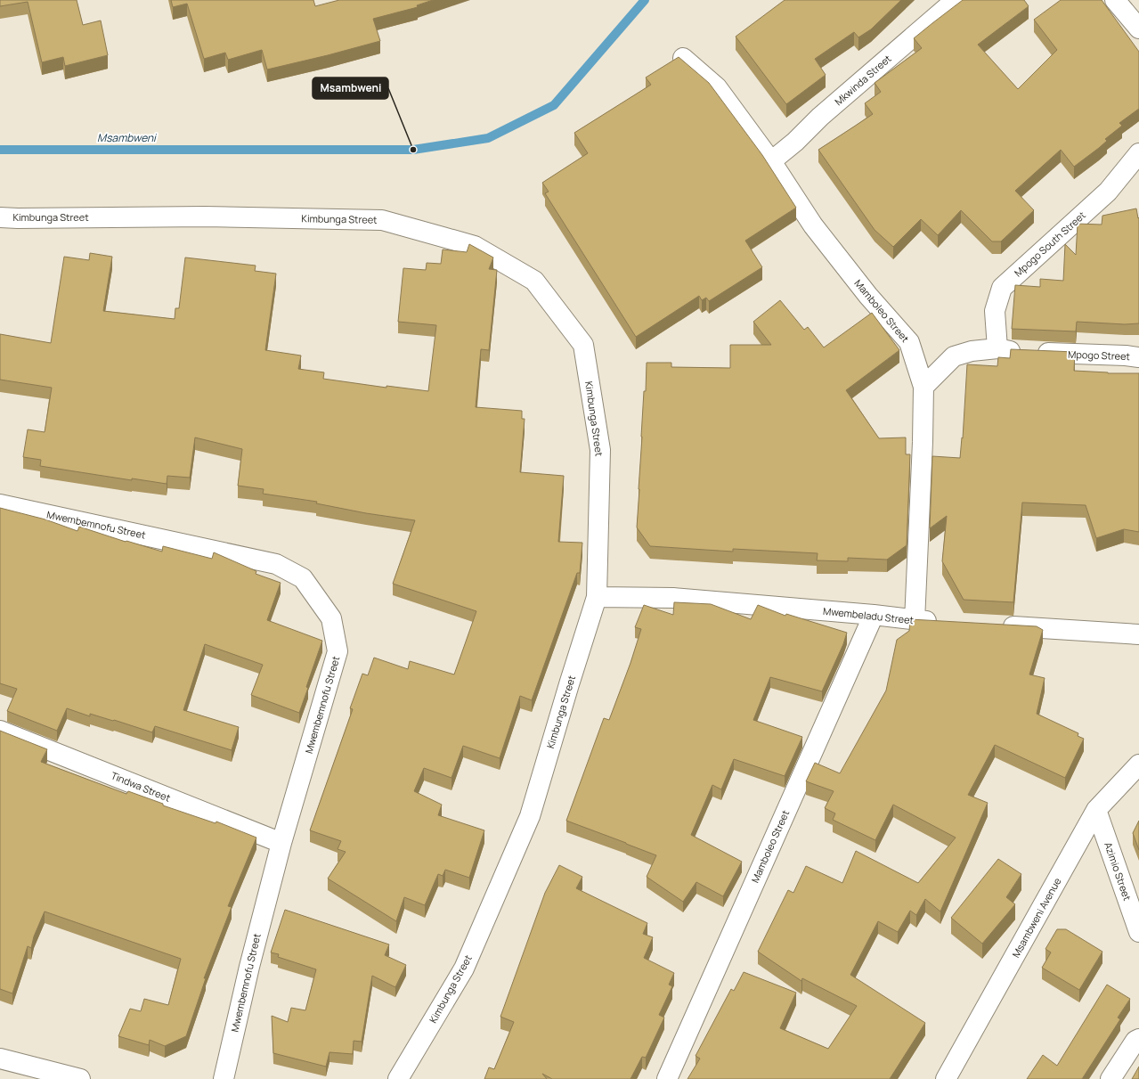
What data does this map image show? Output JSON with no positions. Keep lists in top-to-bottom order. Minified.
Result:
{"streets":{"street":["Mkwinda Street","Kimbunga Street","Mpogo South Street","Mamboleo Street","Mpogo Street","Mwembemnofu Street","Mwembeladu Street","Tindwa Street","Azimio Street","Msambweni Avenue"]},"crossings":[["Mkwinda Street","Mamboleo Street"],["Kimbunga Street","Mwembeladu Street"],["Mpogo South Street","Mpogo Street"],["Mamboleo Street","Mpogo Street"],["Mamboleo Street","Mwembeladu Street"],["Mwembemnofu Street","Tindwa Street"],["Azimio Street","Msambweni Avenue"]],"water":["Msambweni"],"places":["Msambweni"]}
